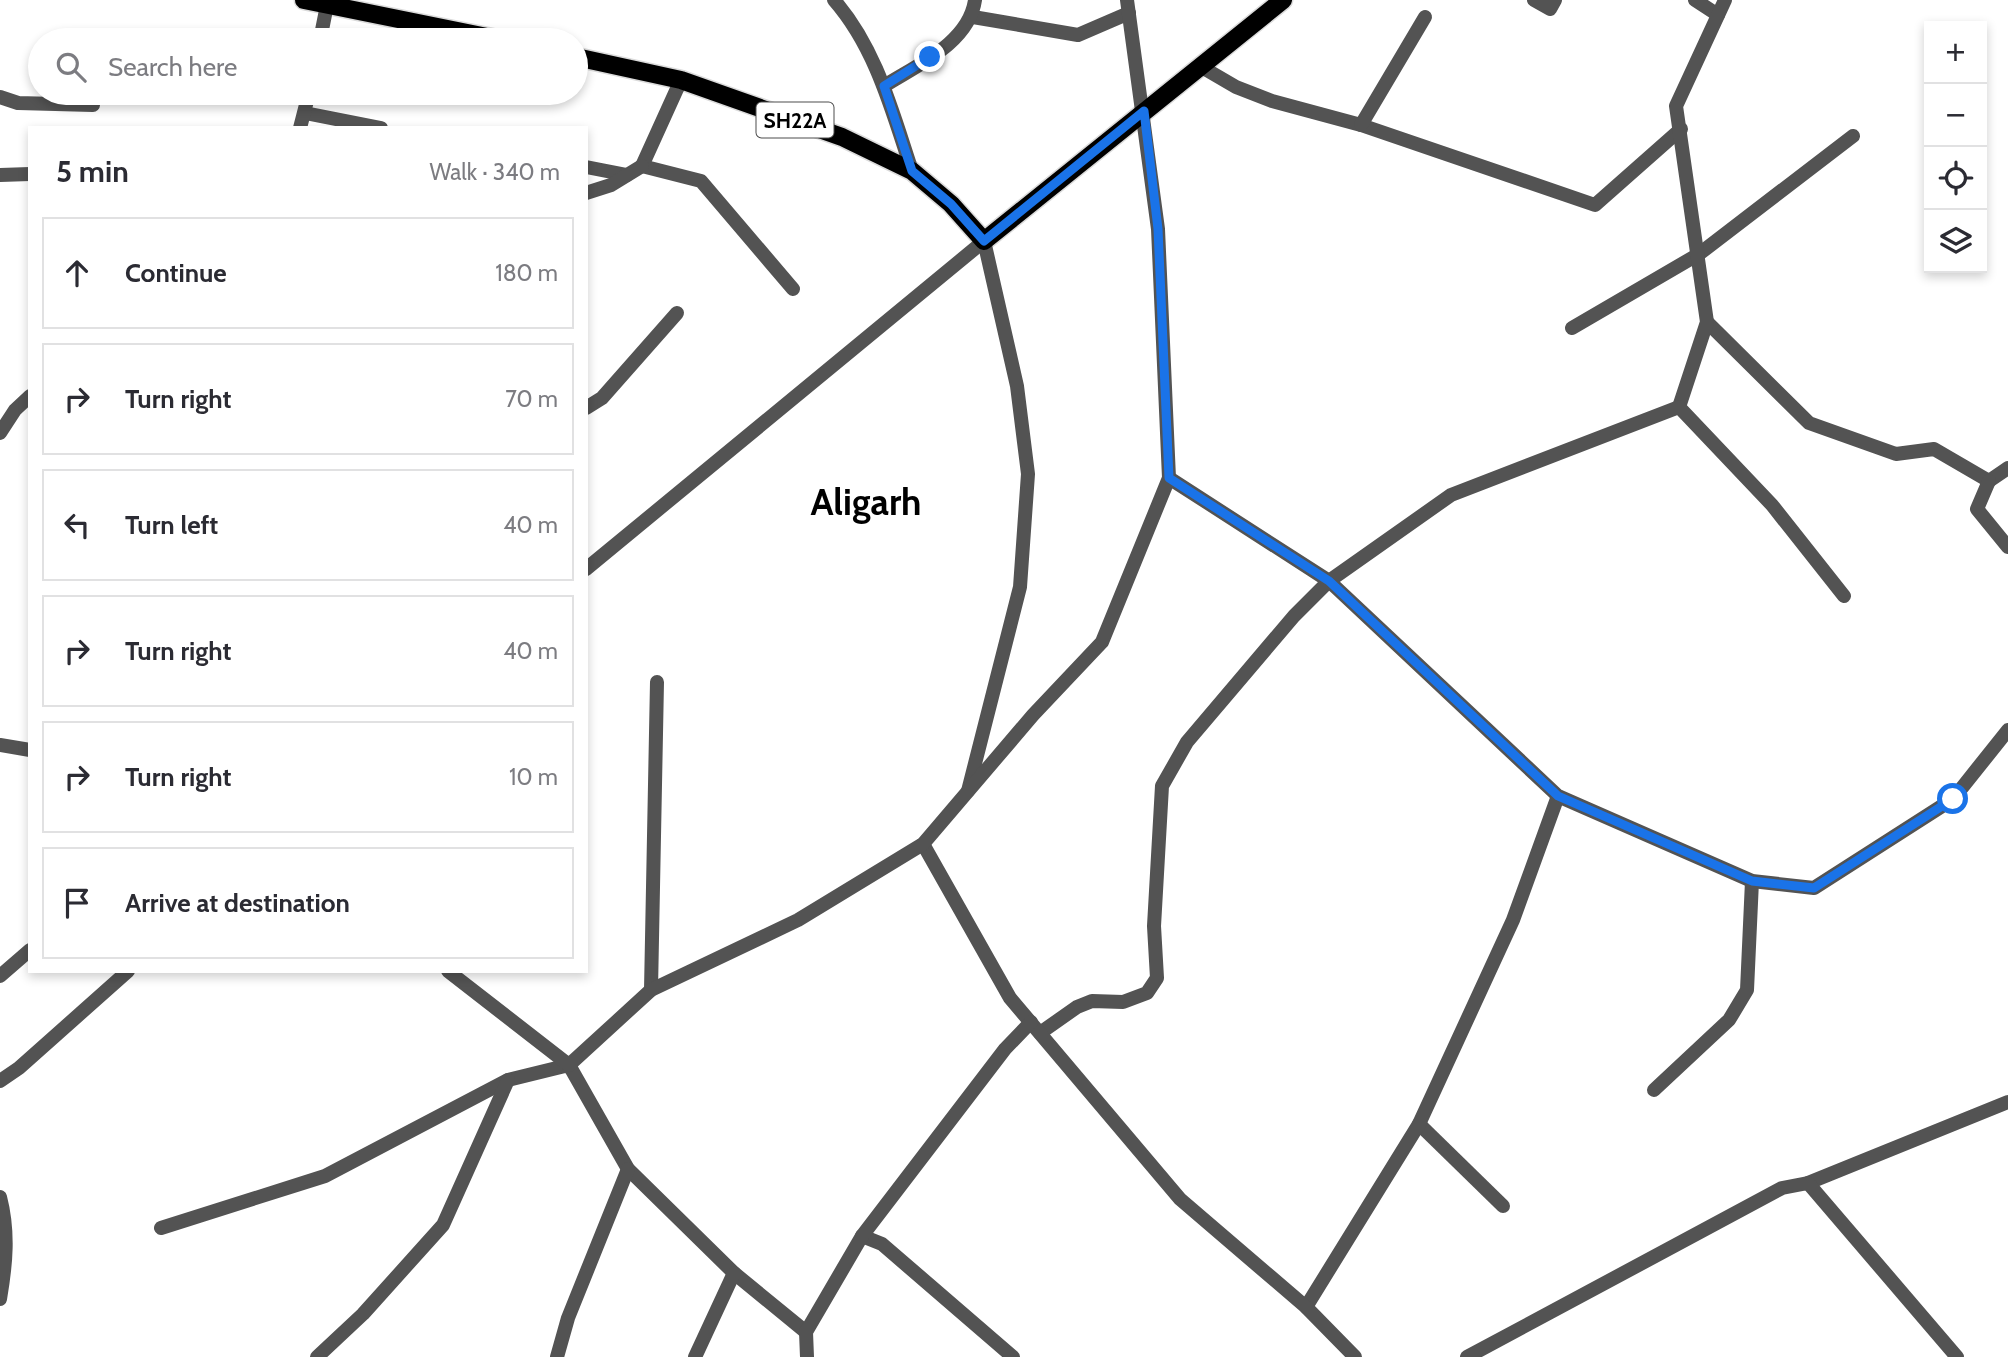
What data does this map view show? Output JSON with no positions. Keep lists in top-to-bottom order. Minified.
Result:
{"streets":{"main road":["SH22A"]},"districts":["Aligarh"],"page":{"map_buttons":["+","−"],"search":"Search here","heading":["5 min","Walk · 340 m"],"list":[["Continue","180 m"],["Turn right","70 m"],["Turn left","40 m"],["Turn right","40 m"],["Turn right","10 m"],"Arrive at destination"]}}
